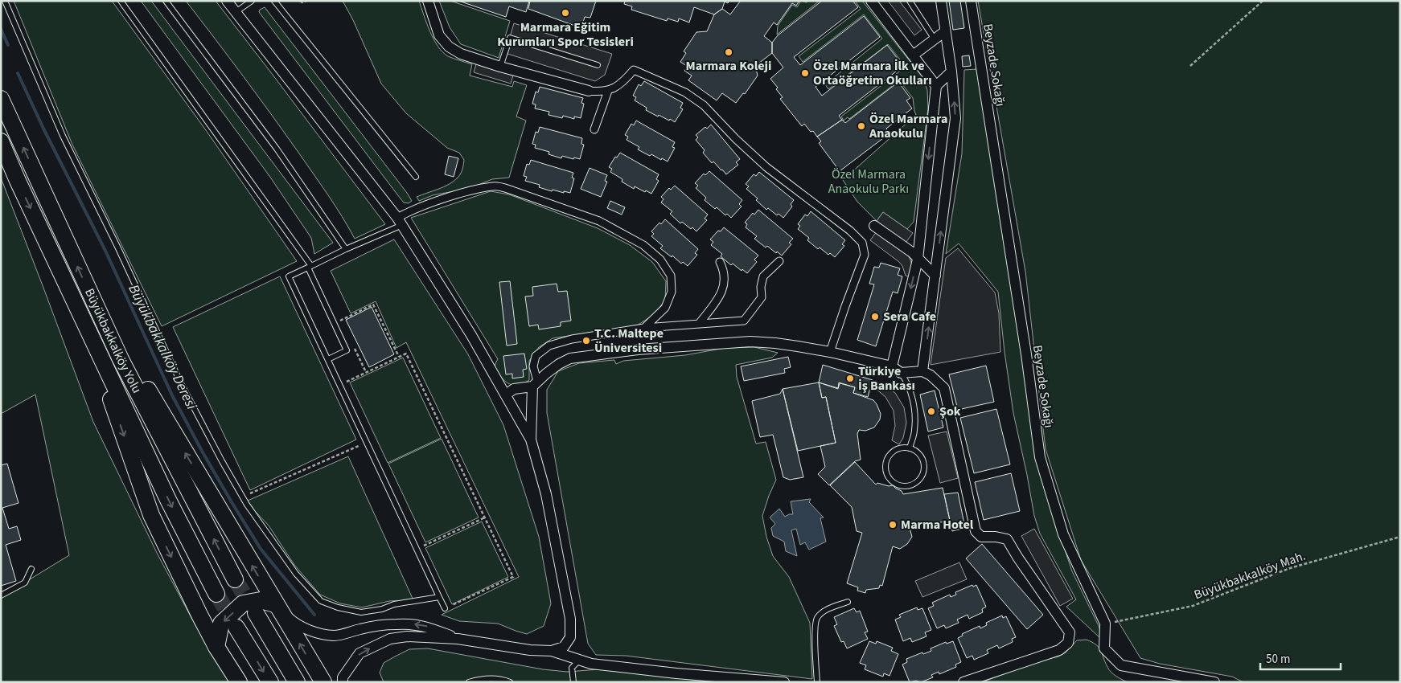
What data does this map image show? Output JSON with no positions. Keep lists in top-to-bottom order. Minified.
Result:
{"streets":{"highway":["Büyükbakkalköy Yolu"],"street":["Beyzade Sokağı"],"path":["Büyükbakkalköy Mah."]},"crossings":[["Beyzade Sokağı","Büyükbakkalköy Mah."]],"water":["Büyükbakkalköy Deresi"],"parks":["Özel Marmara Anaokulu Parkı"],"places":["Marmara Eğitim Kurumları Spor Tesisleri","Marmara Koleji","Özel Marmara İlk ve Ortaöğretim Okulları","Özel Marmara Anaokulu","Sera Cafe","T.C. Maltepe Üniversitesi","Türkiye İş Bankası","Şok","Marma Hotel"],"scale_bar":"50 m"}
